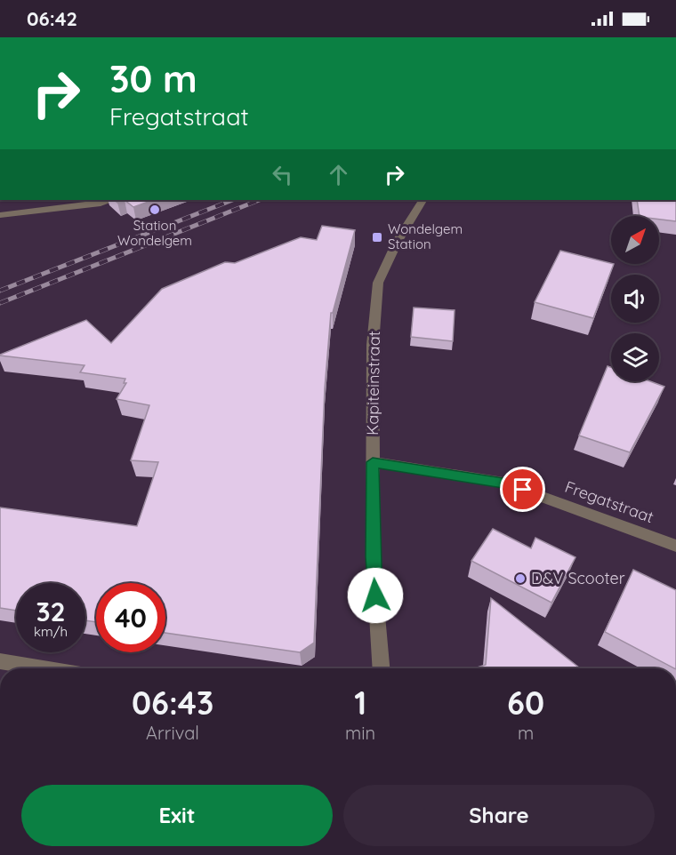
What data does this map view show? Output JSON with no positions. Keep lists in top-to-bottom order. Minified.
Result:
{"streets":{"street":["Kapiteinstraat","Fregatstraat"]},"crossings":[["Kapiteinstraat","Fregatstraat"]],"places":{"other":["Station Wondelgem","D&V Scooter"],"transit":["Wondelgem Station"]},"north":"top right","page":{"status":"06:42","turn":["30 m","Fregatstraat"],"speed":"32 km/h","limit":"40","eta":["06:43","Arrival","1","min","60","m"],"buttons":["Exit","Share"]}}
